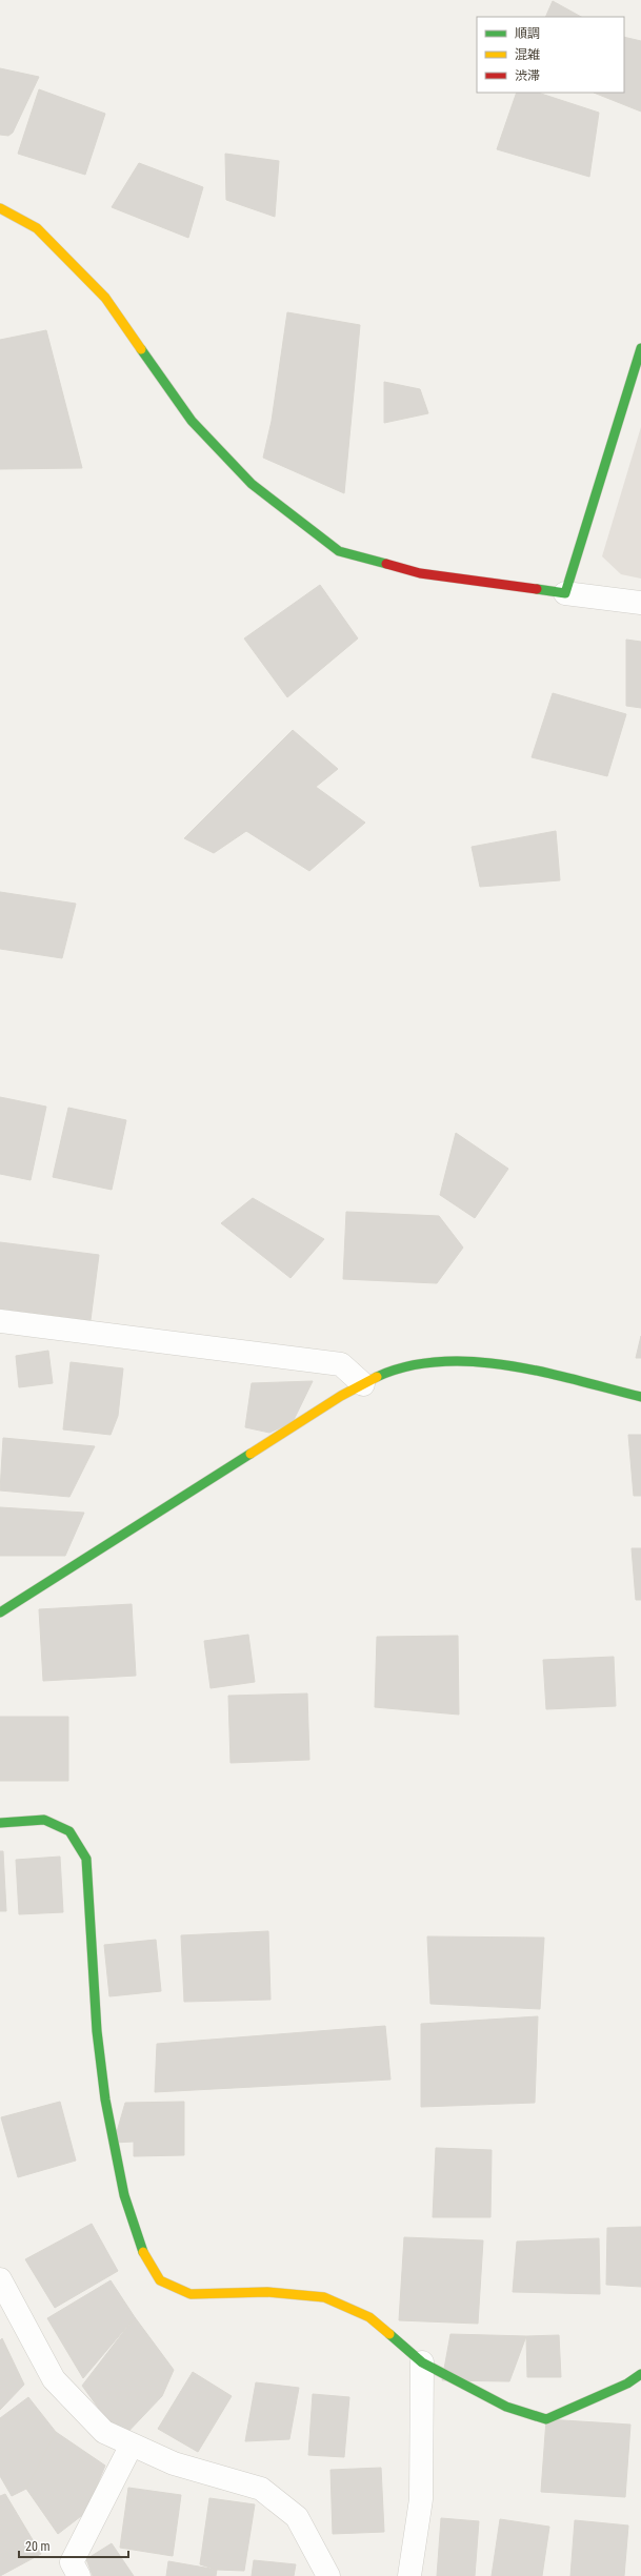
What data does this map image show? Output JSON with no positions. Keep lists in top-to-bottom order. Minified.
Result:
{"legend":["順調","混雑","渋滞"],"scale_bar":"20 m"}
